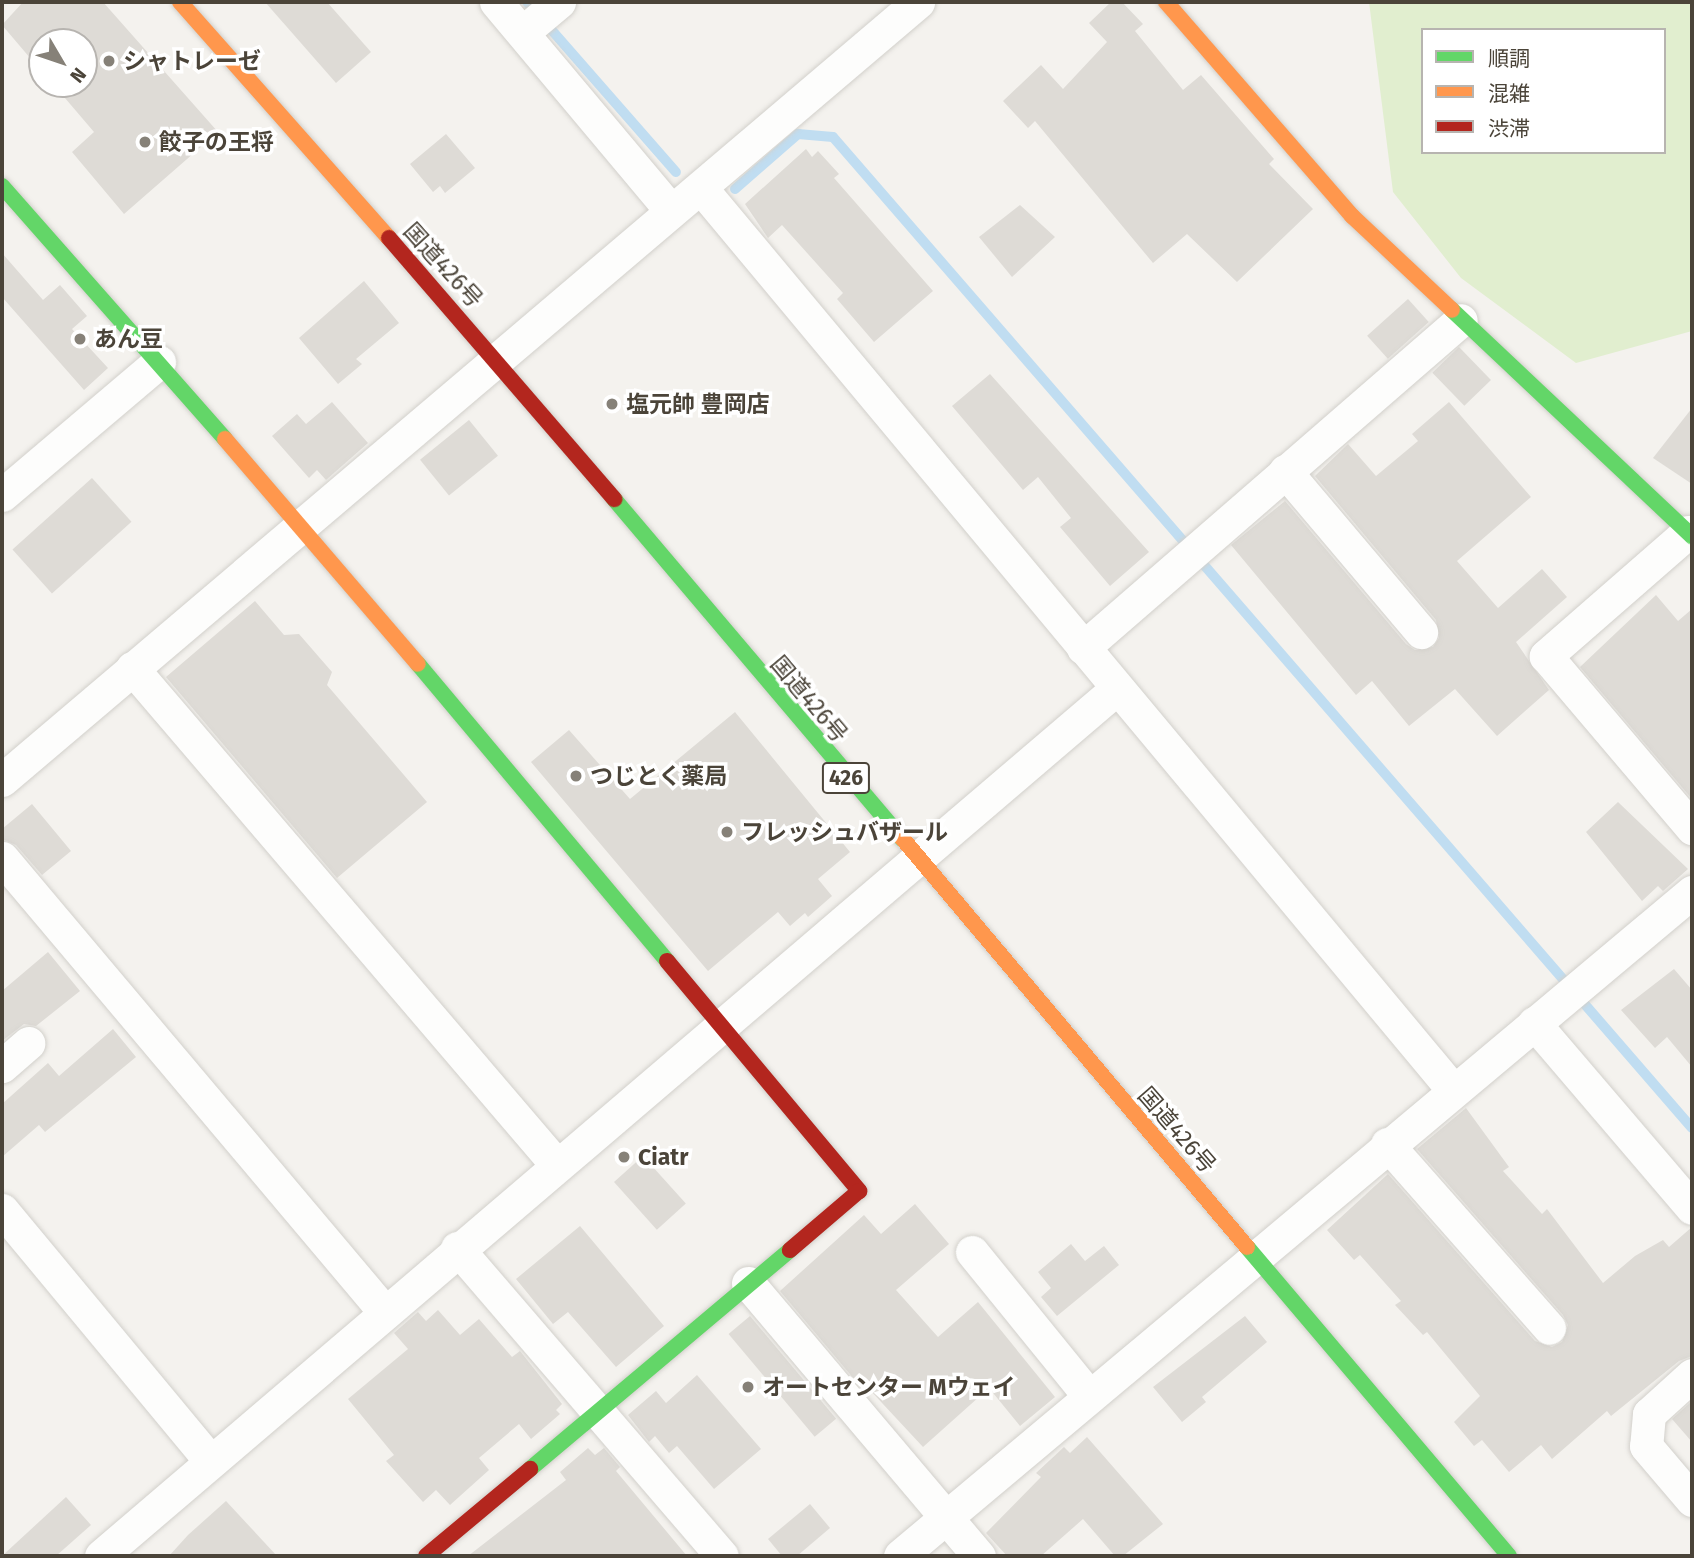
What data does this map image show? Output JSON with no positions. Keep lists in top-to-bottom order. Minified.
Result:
{"streets":{"main road":["国道426号","426"]},"places":["シャトレーゼ","餃子の王将","あん豆","塩元帥 豊岡店","つじとく薬局","フレッシュバザール","Ciatr","オートセンター Mウェイ"],"legend":["順調","混雑","渋滞"],"north":"bottom right"}
